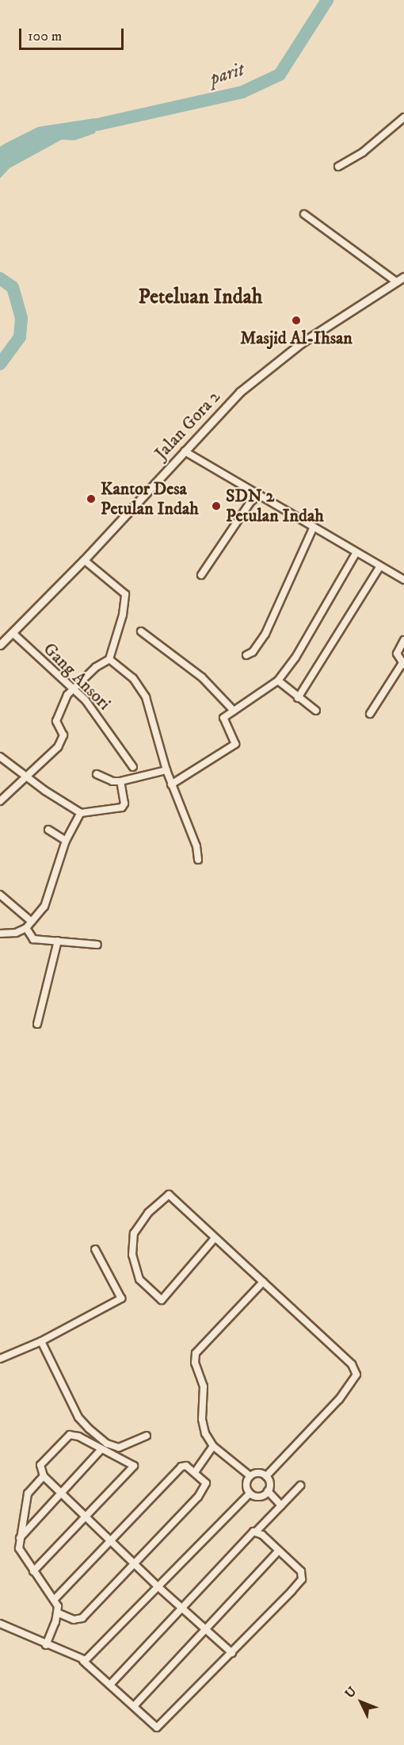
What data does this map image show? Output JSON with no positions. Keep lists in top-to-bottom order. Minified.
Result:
{"streets":{"street":["Jalan Gora 2","Gang Ansori"]},"crossings":[["Jalan Gora 2","Gang Ansori"]],"districts":["Peteluan Indah"],"water":["parit"],"places":["Masjid Al-Ihsan","Kantor Desa Petulan Indah","SDN 2 Petulan Indah"],"scale_bar":"100 m","north":"top left"}
